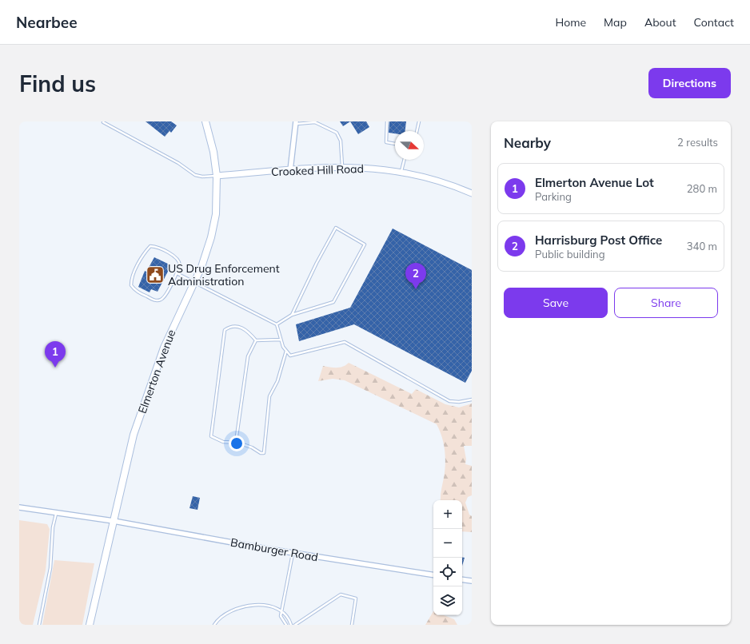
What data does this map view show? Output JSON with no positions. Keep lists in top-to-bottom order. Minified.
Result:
{"streets":{"main road":["Elmerton Avenue"],"street":["Crooked Hill Road","Bamburger Road"]},"crossings":[["Crooked Hill Road","Elmerton Avenue"],["Elmerton Avenue","Bamburger Road"]],"places":{"public building":["US Drug Enforcement Administration"]},"north":"right","page":{"header":"Nearbee","nav":["Home","Map","About","Contact"],"buttons":["Directions",["Save","Share"]],"title":"Find us","heading":["Nearby","2 results"],"list":[{"mark":"1","name":"Elmerton Avenue Lot","note":"Parking","value":"280 m"},{"mark":"2","name":"Harrisburg Post Office","note":"Public building","value":"340 m"}],"pins":["2","1"],"map_buttons":["+","−"]}}
